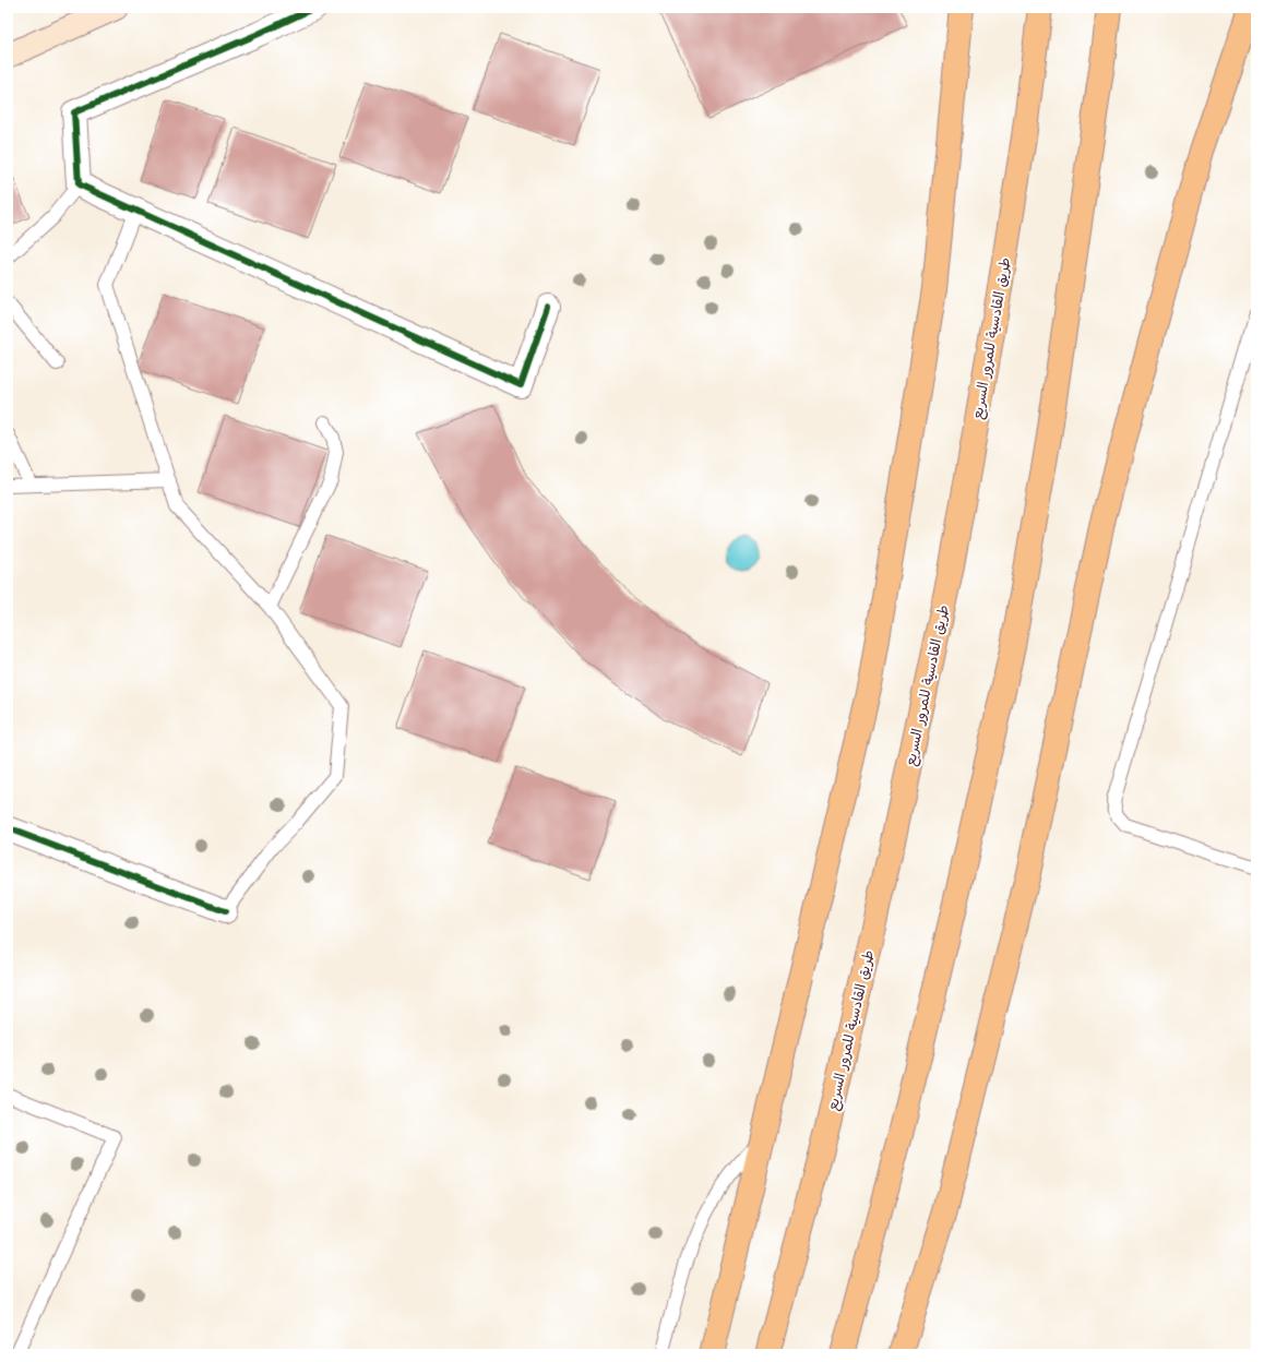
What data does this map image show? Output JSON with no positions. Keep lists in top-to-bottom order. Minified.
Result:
{"streets":{"highway":["طريق القادسية للمرور السريع"]}}
